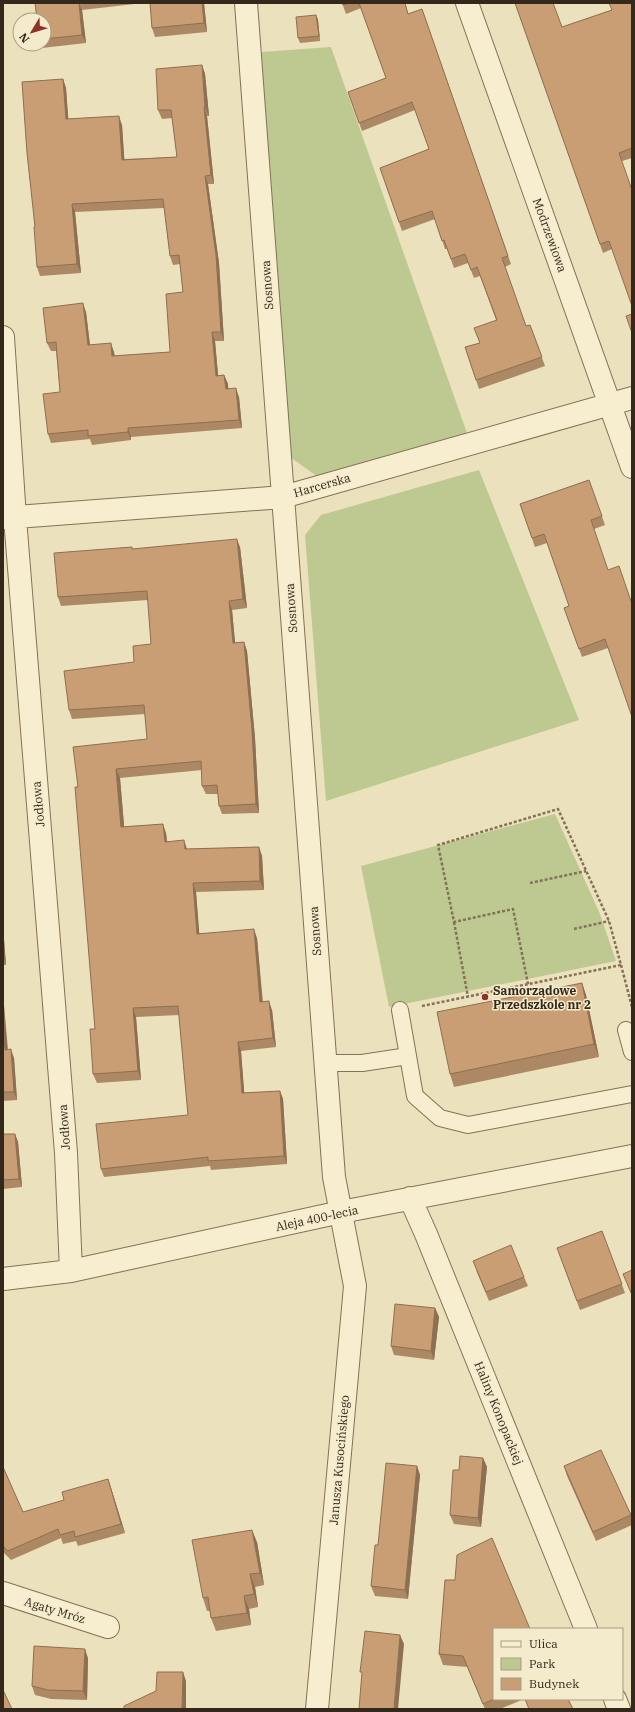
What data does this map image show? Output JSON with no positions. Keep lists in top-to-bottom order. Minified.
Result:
{"streets":{"street":["Modrzewiowa","Sosnowa","Harcerska","Jodłowa","Aleja 400-lecia","Haliny Konopackiej","Janusza Kusocińskiego","Agaty Mróz"]},"crossings":[["Modrzewiowa","Harcerska"],["Sosnowa","Harcerska"],["Sosnowa","Aleja 400-lecia"],["Sosnowa","Janusza Kusocińskiego"],["Harcerska","Jodłowa"],["Jodłowa","Aleja 400-lecia"],["Aleja 400-lecia","Haliny Konopackiej"],["Aleja 400-lecia","Janusza Kusocińskiego"]],"places":["Samorządowe Przedszkole nr 2"],"legend":["Ulica","Park","Budynek"],"north":"bottom left"}
